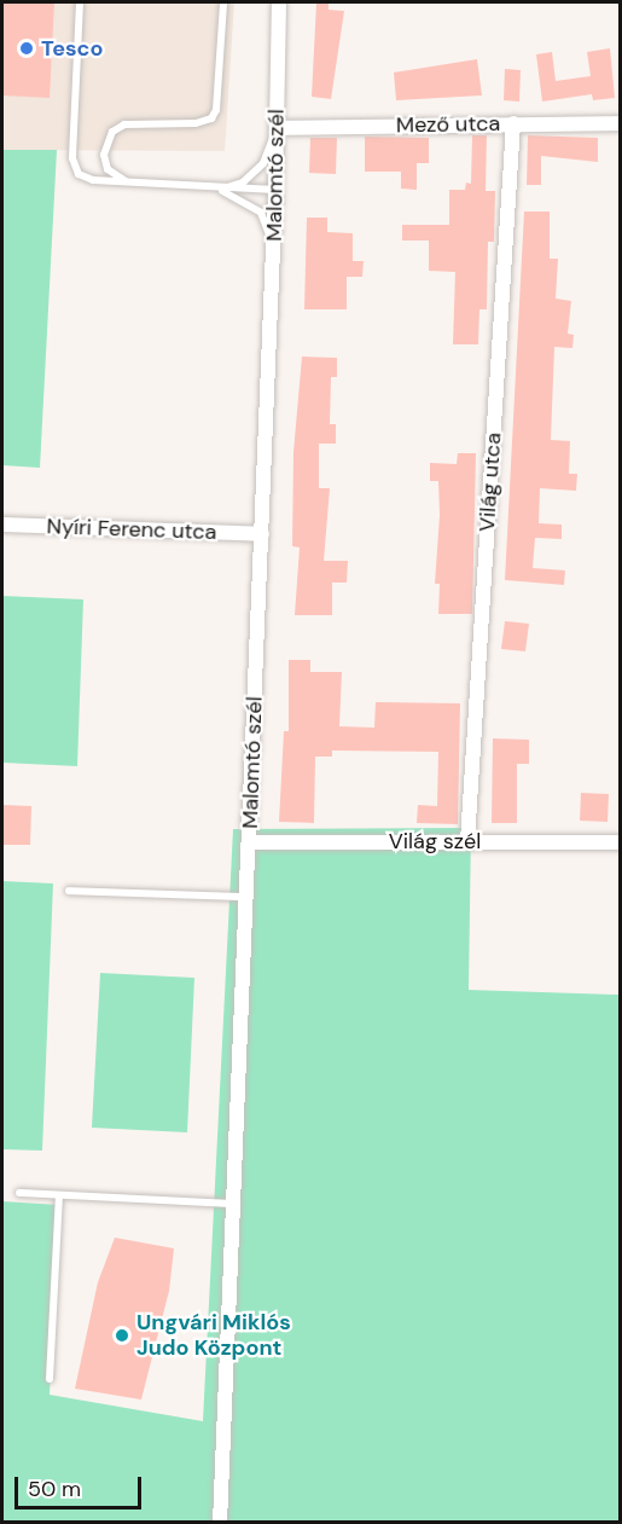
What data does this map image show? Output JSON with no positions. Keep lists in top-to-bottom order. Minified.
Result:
{"streets":{"street":["Mező utca","Malomtó szél","Világ utca","Nyíri Ferenc utca","Világ szél"]},"crossings":[["Mező utca","Malomtó szél"],["Mező utca","Világ utca"],["Malomtó szél","Nyíri Ferenc utca"],["Malomtó szél","Világ szél"],["Világ utca","Világ szél"]],"places":["Tesco","Ungvári Miklós Judo Központ"],"scale_bar":"50 m"}
